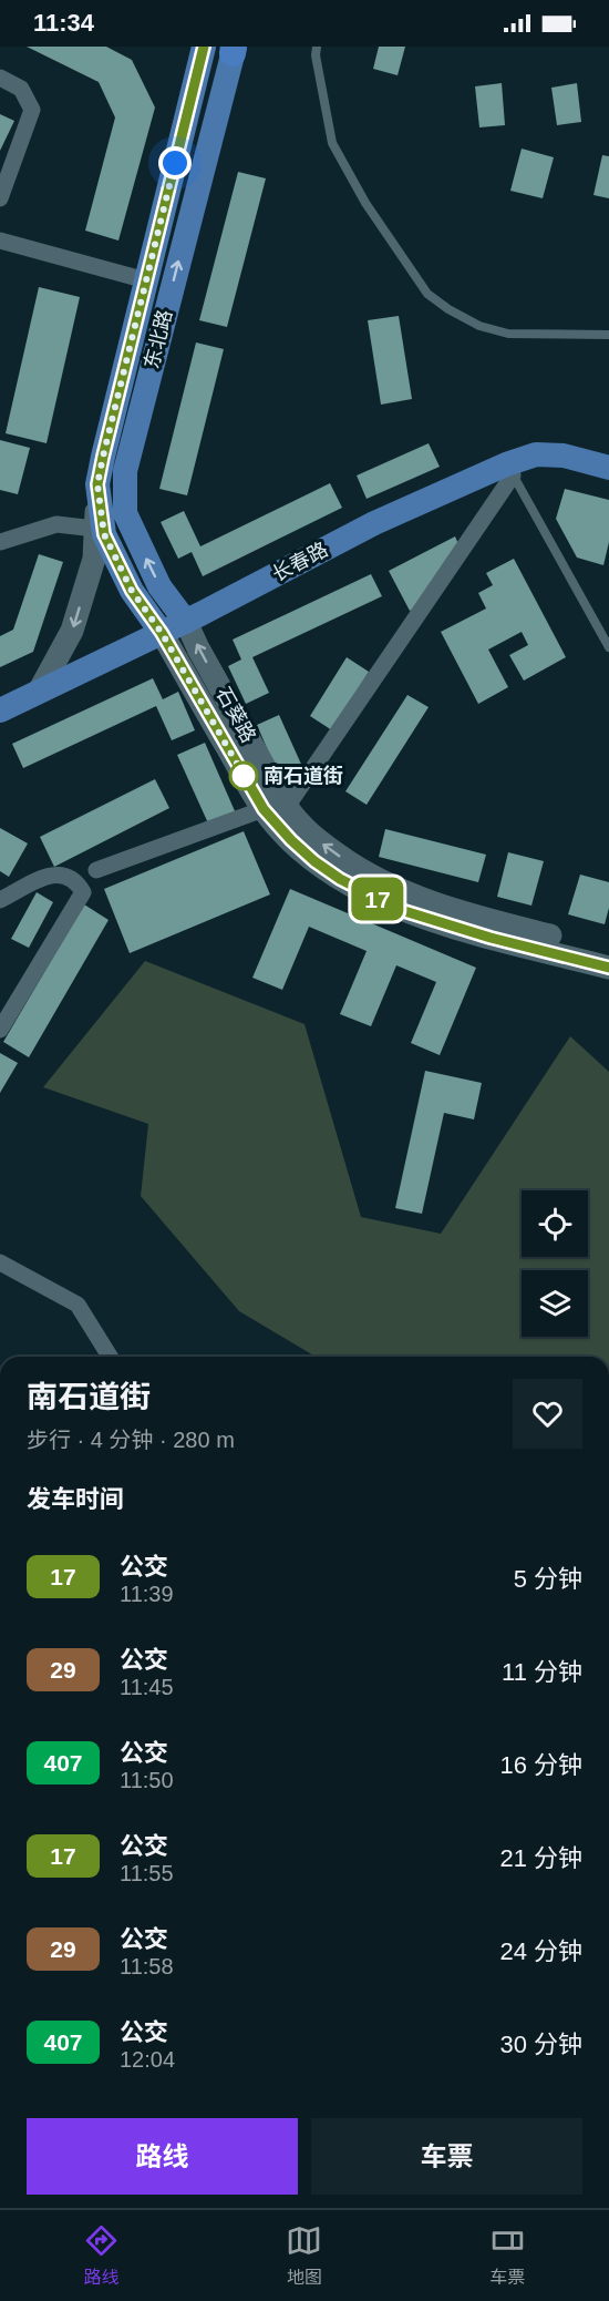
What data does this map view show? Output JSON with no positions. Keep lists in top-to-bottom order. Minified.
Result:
{"streets":{"main road":["东北路","长春路","石葵路"]},"crossings":[["东北路","长春路"],["东北路","石葵路"],["长春路","石葵路"]],"places":["南石道街"],"lines":["bus line 17"],"page":{"status":"11:34","on_map":"17","heading":[["南石道街","步行 · 4 分钟 · 280 m"],"发车时间"],"list":[{"mark":"17","name":"公交","note":"11:39","value":"5 分钟"},{"mark":"29","name":"公交","note":"11:45","value":"11 分钟"},{"mark":"407","name":"公交","note":"11:50","value":"16 分钟"},{"mark":"17","name":"公交","note":"11:55","value":"21 分钟"},{"mark":"29","name":"公交","note":"11:58","value":"24 分钟"},{"mark":"407","name":"公交","note":"12:04","value":"30 分钟"}],"buttons":["路线","车票"],"tabs":["路线","地图","车票"]}}
